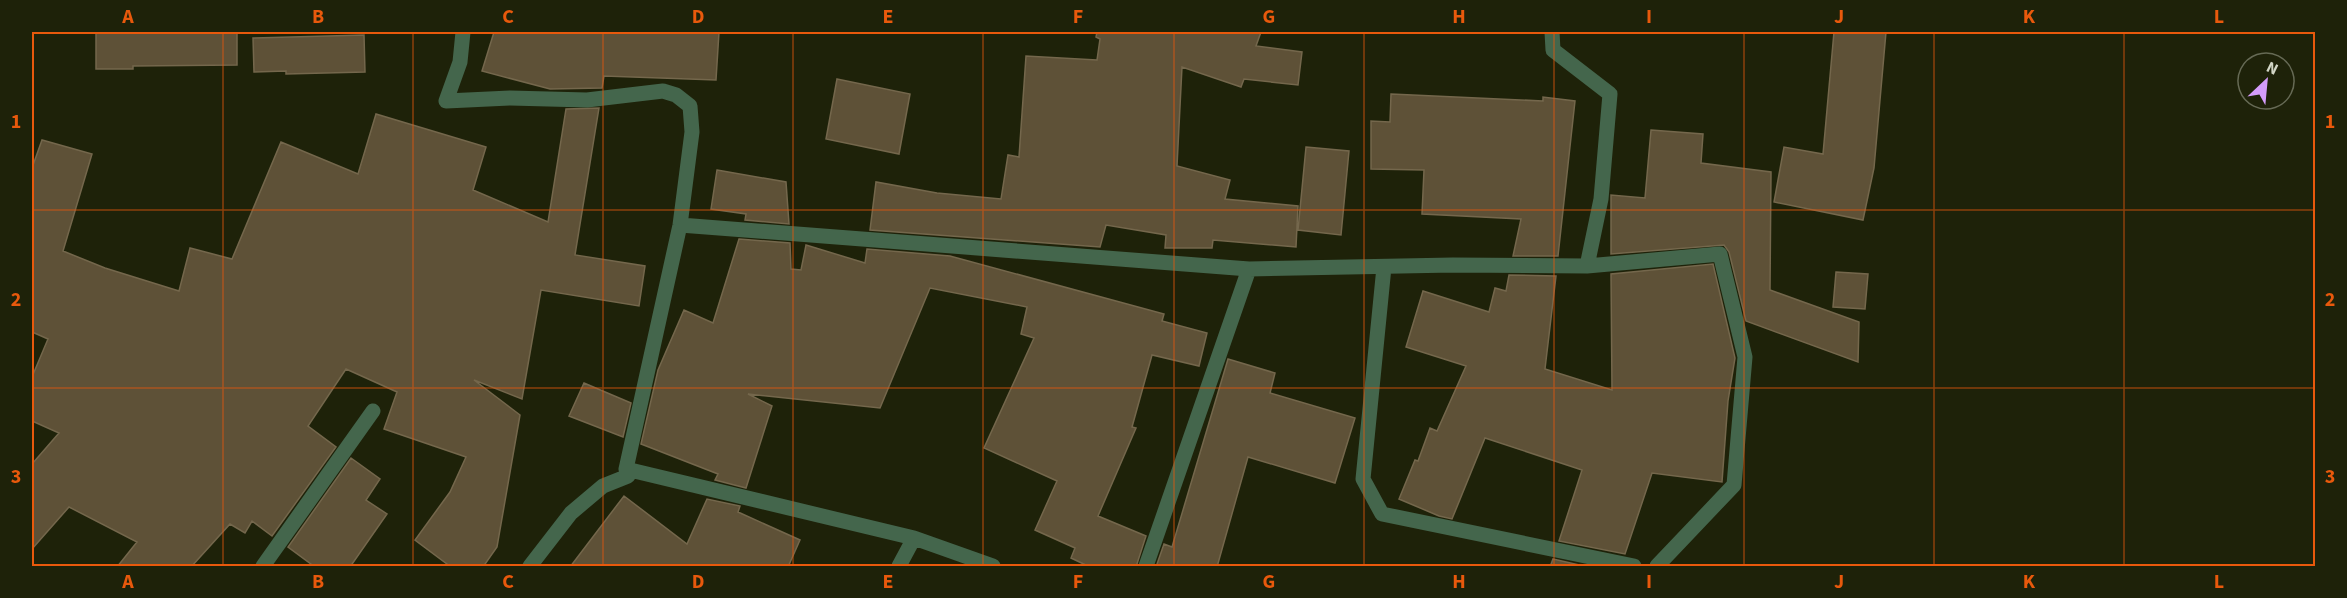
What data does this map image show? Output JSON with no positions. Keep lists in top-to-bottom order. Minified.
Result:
{"north":"top right","grid":{"columns":["A","B","C","D","E","F","G","H","I","J","K","L"],"rows":["1","2","3"]}}
